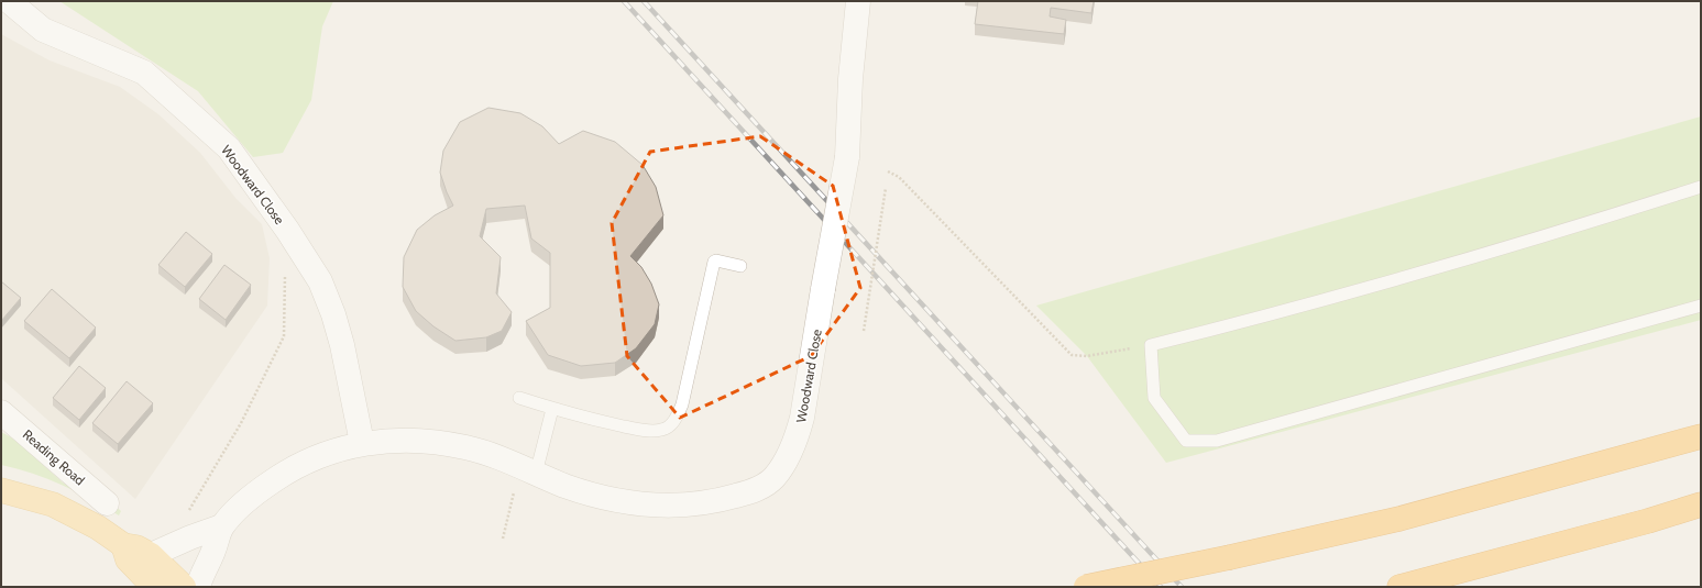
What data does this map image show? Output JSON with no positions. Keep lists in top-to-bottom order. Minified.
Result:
{"streets":{"street":["Woodward Close","Reading Road"]}}
